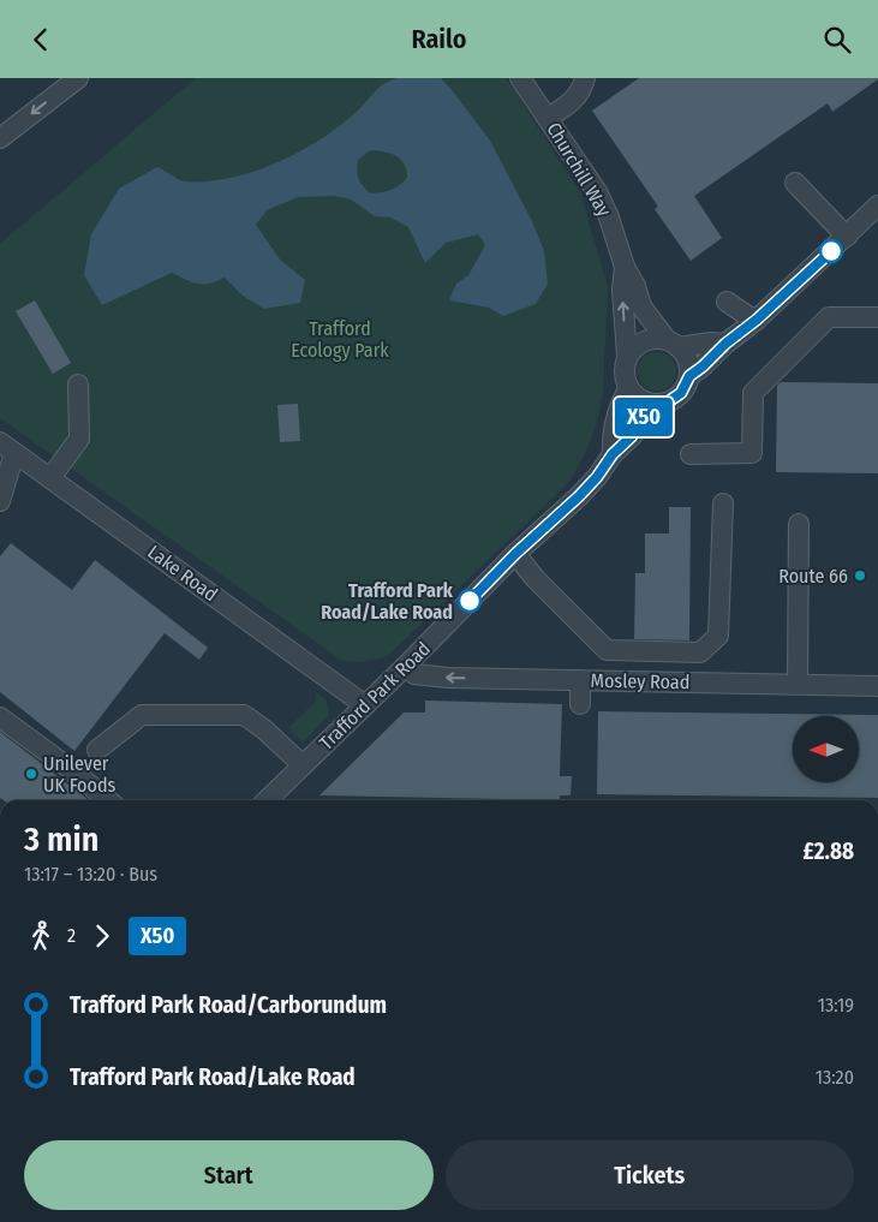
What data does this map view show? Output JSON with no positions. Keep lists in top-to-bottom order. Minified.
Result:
{"streets":{"street":["Churchill Way","Lake Road","Mosley Road","Trafford Park Road"]},"crossings":[["Churchill Way","Trafford Park Road"],["Lake Road","Trafford Park Road"],["Mosley Road","Trafford Park Road"]],"one_way":["Mosley Road"],"parks":["Trafford Ecology Park"],"places":["Route 66","Trafford Park Road/Lake Road","Unilever UK Foods"],"lines":["bus line X50"],"north":"left","page":{"header":"Railo","on_map":"X50","heading":["3 min","13:17 – 13:20 · Bus","£2.88"],"legs":["2","X50"],"list":[{"name":"Trafford Park Road/Carborundum","value":"13:19"},{"name":"Trafford Park Road/Lake Road","value":"13:20"}],"buttons":["Start","Tickets"]}}
